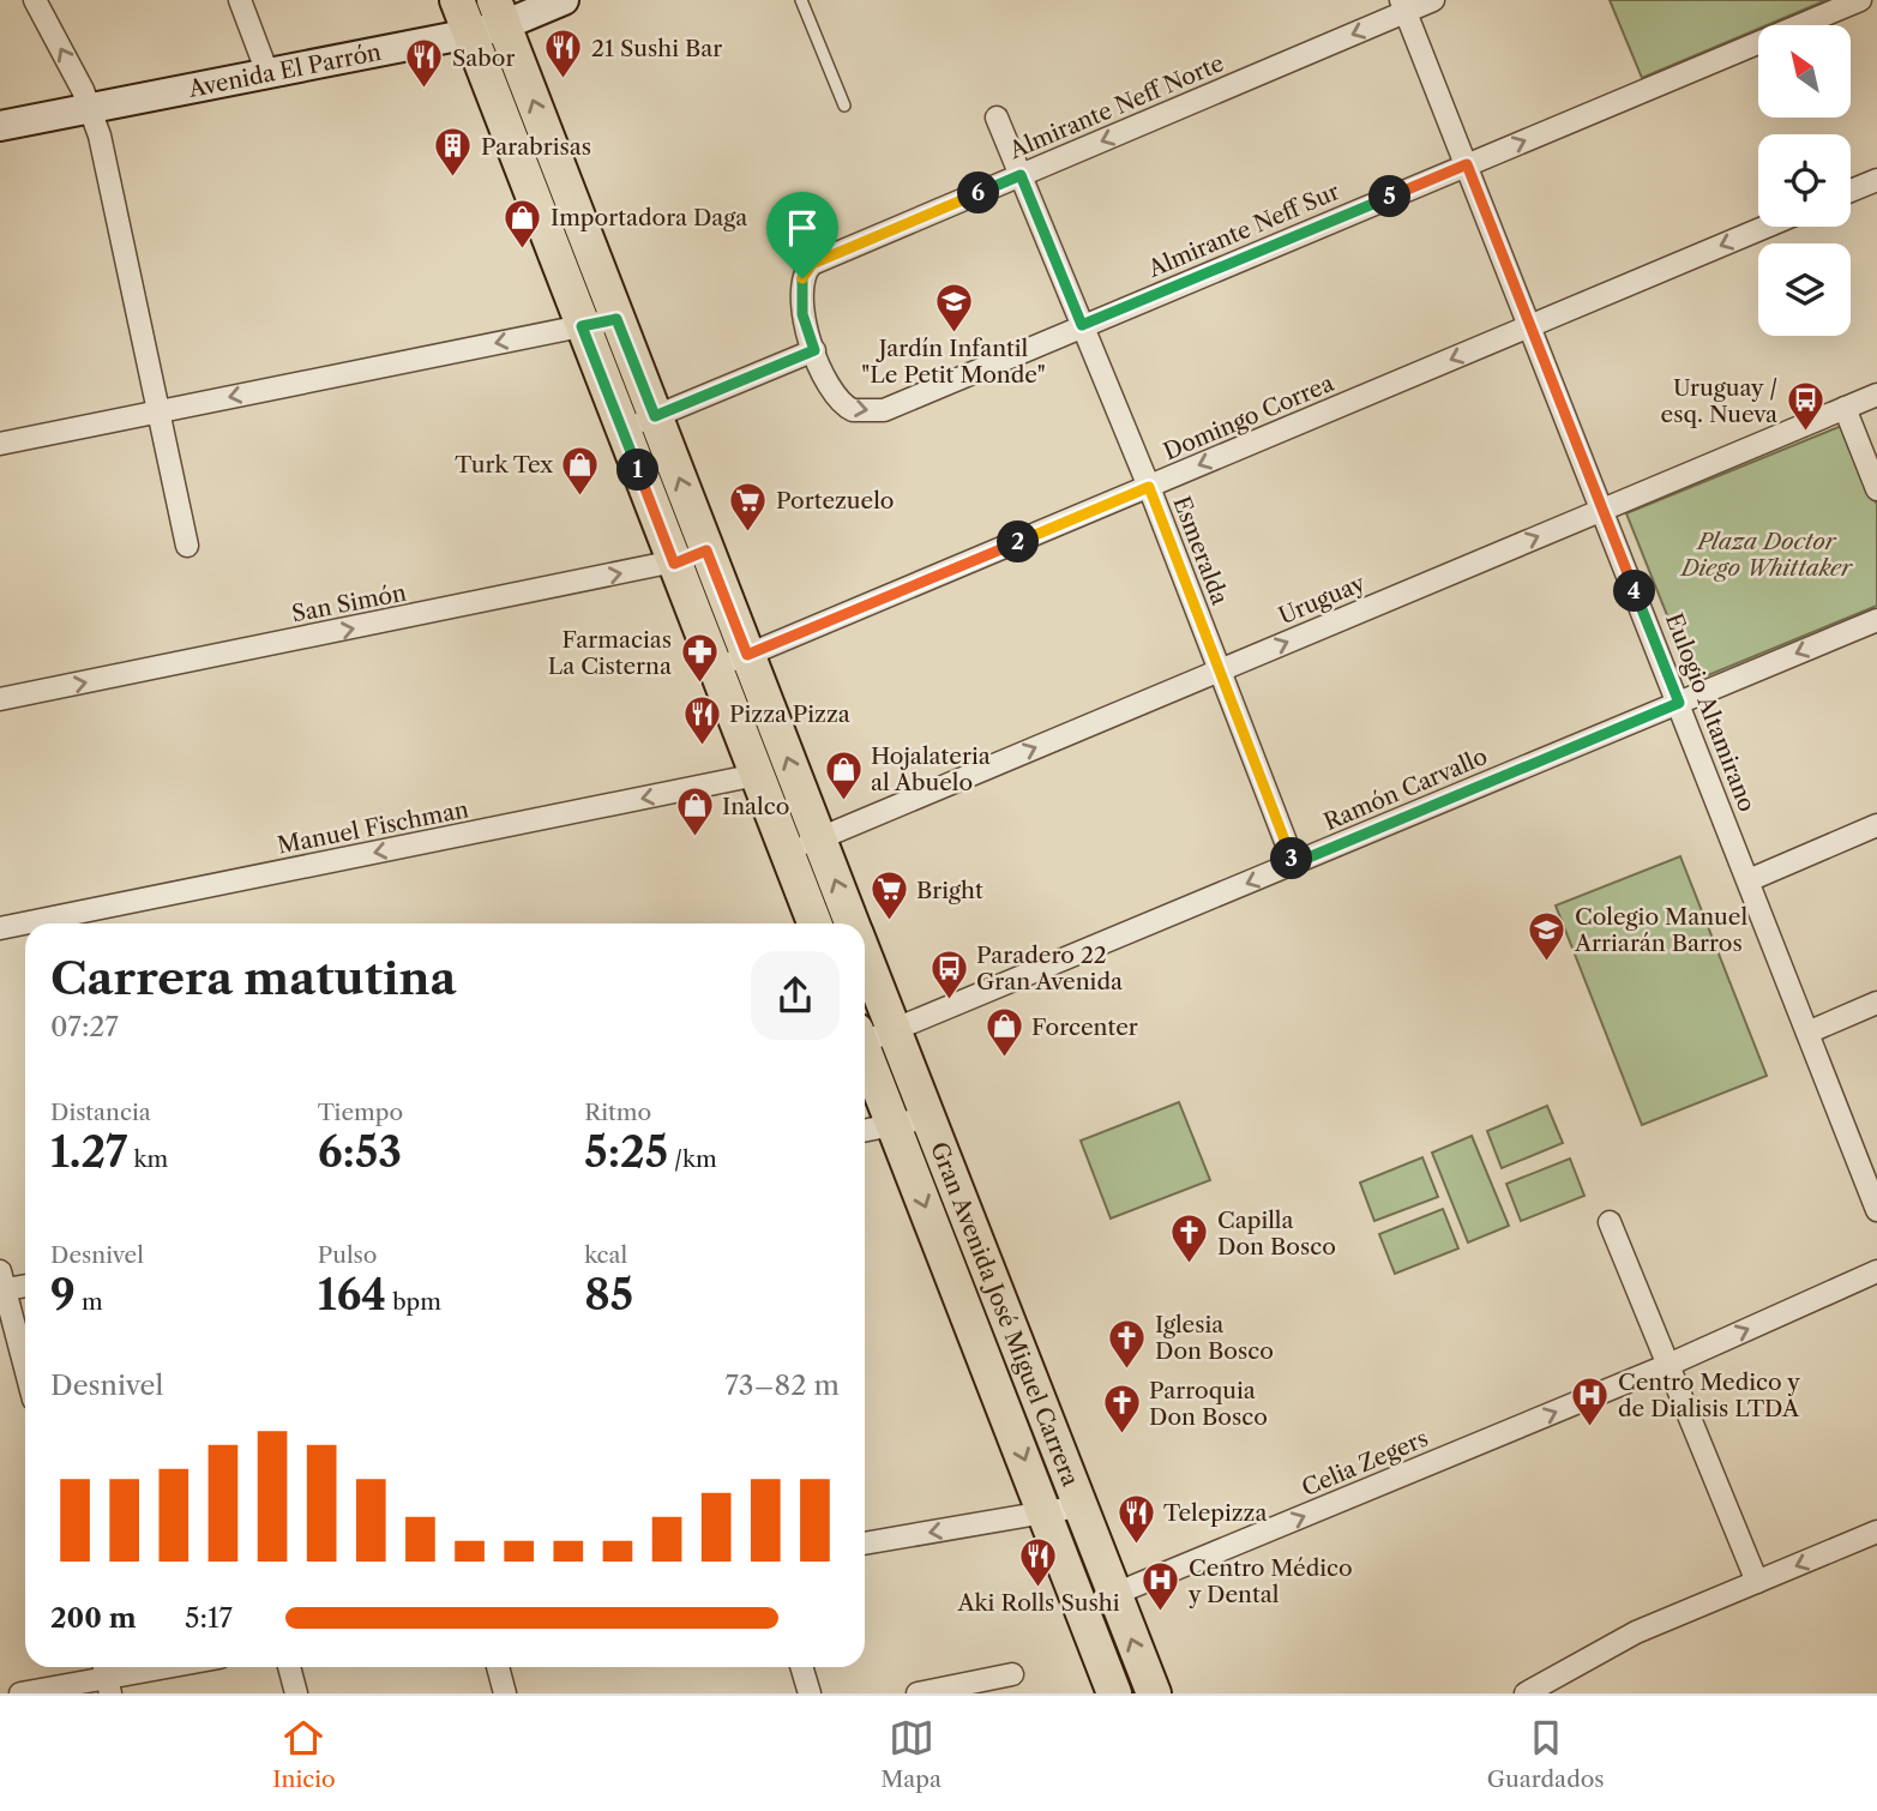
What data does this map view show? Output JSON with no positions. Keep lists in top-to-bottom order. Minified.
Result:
{"streets":{"main road":["Avenida El Parrón","Gran Avenida José Miguel Carrera"],"street":["Almirante Neff Norte","Almirante Neff Sur","Domingo Correa","Esmeralda","Uruguay","San Simón","Eulogio Altamirano","Ramón Carvallo","Manuel Fischman","Celia Zegers"]},"crossings":[["Avenida El Parrón","Gran Avenida José Miguel Carrera"],["Almirante Neff Norte","Almirante Neff Sur"],["Almirante Neff Norte","Esmeralda"],["Almirante Neff Norte","Eulogio Altamirano"],["Almirante Neff Sur","Esmeralda"],["Almirante Neff Sur","Eulogio Altamirano"],["Domingo Correa","Esmeralda"],["Domingo Correa","Eulogio Altamirano"],["Domingo Correa","Gran Avenida José Miguel Carrera"],["Esmeralda","Uruguay"],["Esmeralda","Ramón Carvallo"],["Uruguay","Eulogio Altamirano"],["Uruguay","Gran Avenida José Miguel Carrera"],["San Simón","Gran Avenida José Miguel Carrera"],["Eulogio Altamirano","Ramón Carvallo"],["Ramón Carvallo","Gran Avenida José Miguel Carrera"],["Gran Avenida José Miguel Carrera","Celia Zegers"]],"one_way":["Almirante Neff Norte","Almirante Neff Sur","Domingo Correa","Uruguay","San Simón","Ramón Carvallo","Manuel Fischman","Celia Zegers"],"parks":["Plaza Doctor Diego Whittaker"],"places":{"restaurant":["21 Sushi Bar","Sabor","Pizza Pizza","Telepizza","Aki Rolls Sushi"],"building":["Parabrisas"],"shop":["Importadora Daga","Turk Tex","Hojalateria al Abuelo","Inalco","Forcenter"],"school or university":["Jardín Infantil \"Le Petit Monde\"","Colegio Manuel Arriarán Barros"],"bus stop":["Uruguay / esq. Nueva","Paradero 22 Gran Avenida"],"supermarket":["Portezuelo","Bright"],"pharmacy":["Farmacias La Cisterna"],"church":["Capilla Don Bosco","Iglesia Don Bosco","Parroquia Don Bosco"],"hospital":["Centro Medico y de Dialisis LTDA","Centro Médico y Dental"]},"north":"top left","page":{"pins":["6","5","1","2","4","3"],"heading":["Carrera matutina","07:27"],"stats":[["Distancia","1.27 km"],["Tiempo","6:53"],["Ritmo","5:25 /km"],["Desnivel","9 m"],["Pulso","164 bpm"],["kcal","85"]],"chart":["Desnivel","73–82 m"],"list":[{"name":"200 m","note":"5:17"}],"tabs":["Inicio","Mapa","Guardados"]}}
